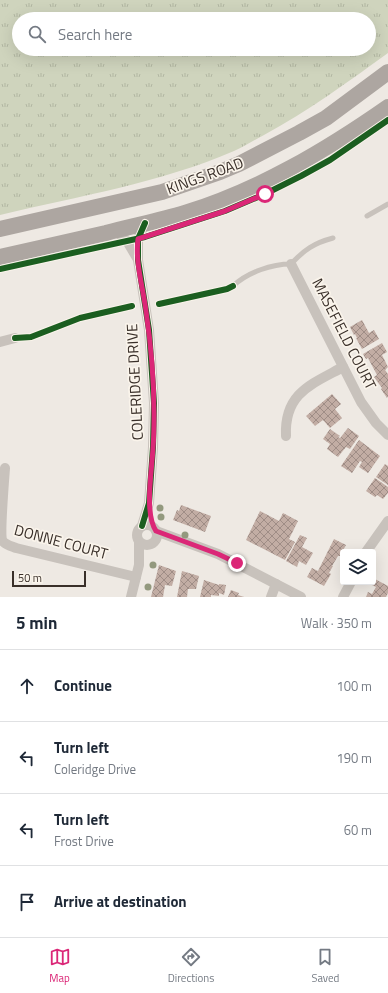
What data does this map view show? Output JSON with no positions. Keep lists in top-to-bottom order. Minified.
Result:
{"streets":{"main road":["KINGS ROAD"],"street":["MASEFIELD COURT","COLERIDGE DRIVE","DONNE COURT"]},"crossings":[["KINGS ROAD","COLERIDGE DRIVE"]],"scale_bar":"50 m","page":{"search":"Search here","scale":"50 m","heading":["5 min","Walk · 350 m"],"list":[["Continue","100 m"],["Turn left","Coleridge Drive","190 m"],["Turn left","Frost Drive","60 m"],"Arrive at destination"],"nav":["Map","Directions","Saved"]}}
